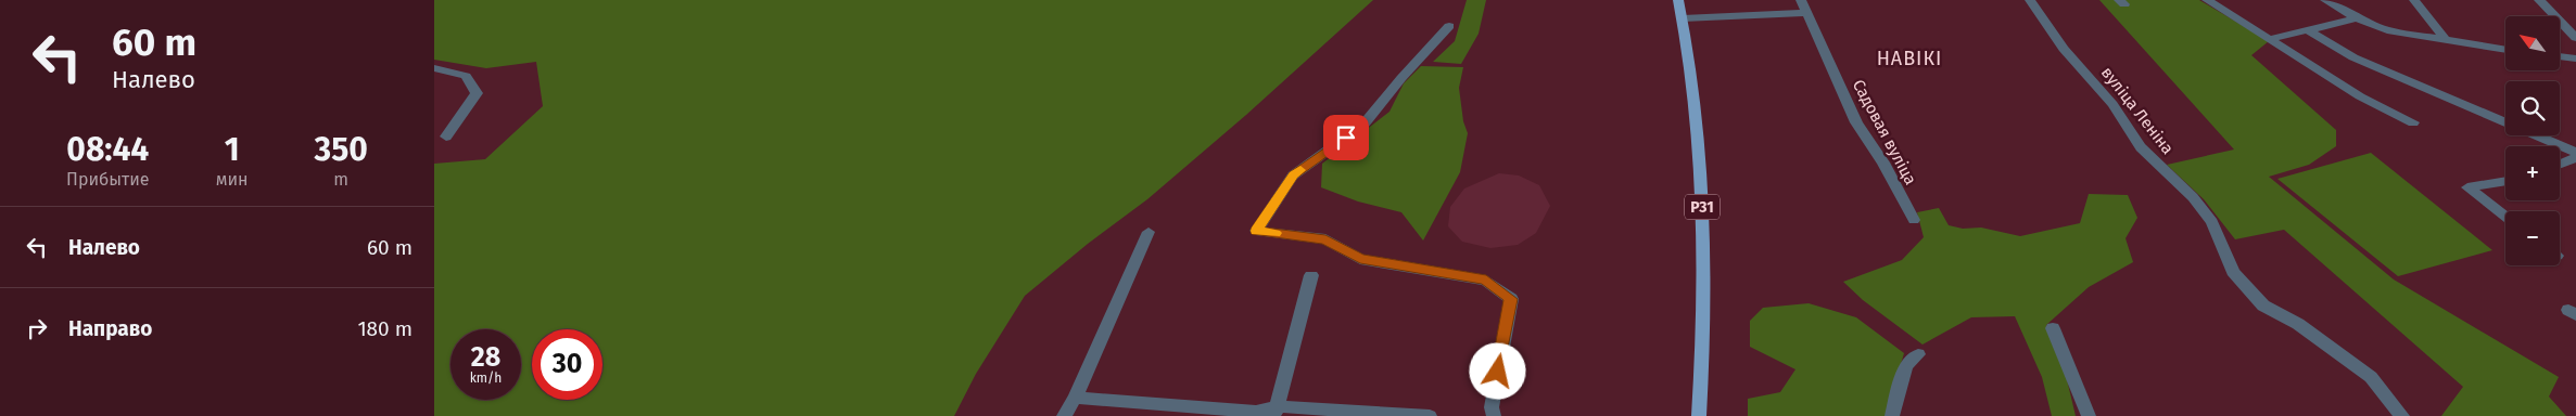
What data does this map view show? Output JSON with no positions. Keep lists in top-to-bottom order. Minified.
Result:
{"streets":{"main road":["Р31"],"street":["вуліца Леніна","Садовая вуліца"]},"districts":["НАВІКІ"],"north":"top left","page":{"turn":["60 m","Налево"],"map_buttons":["+","−"],"eta":["08:44","Прибытие","1","мин","350","m"],"list":[{"name":"Налево","value":"60 m"},{"name":"Направо","value":"180 m"}],"speed":"28 km/h","limit":"30"}}
